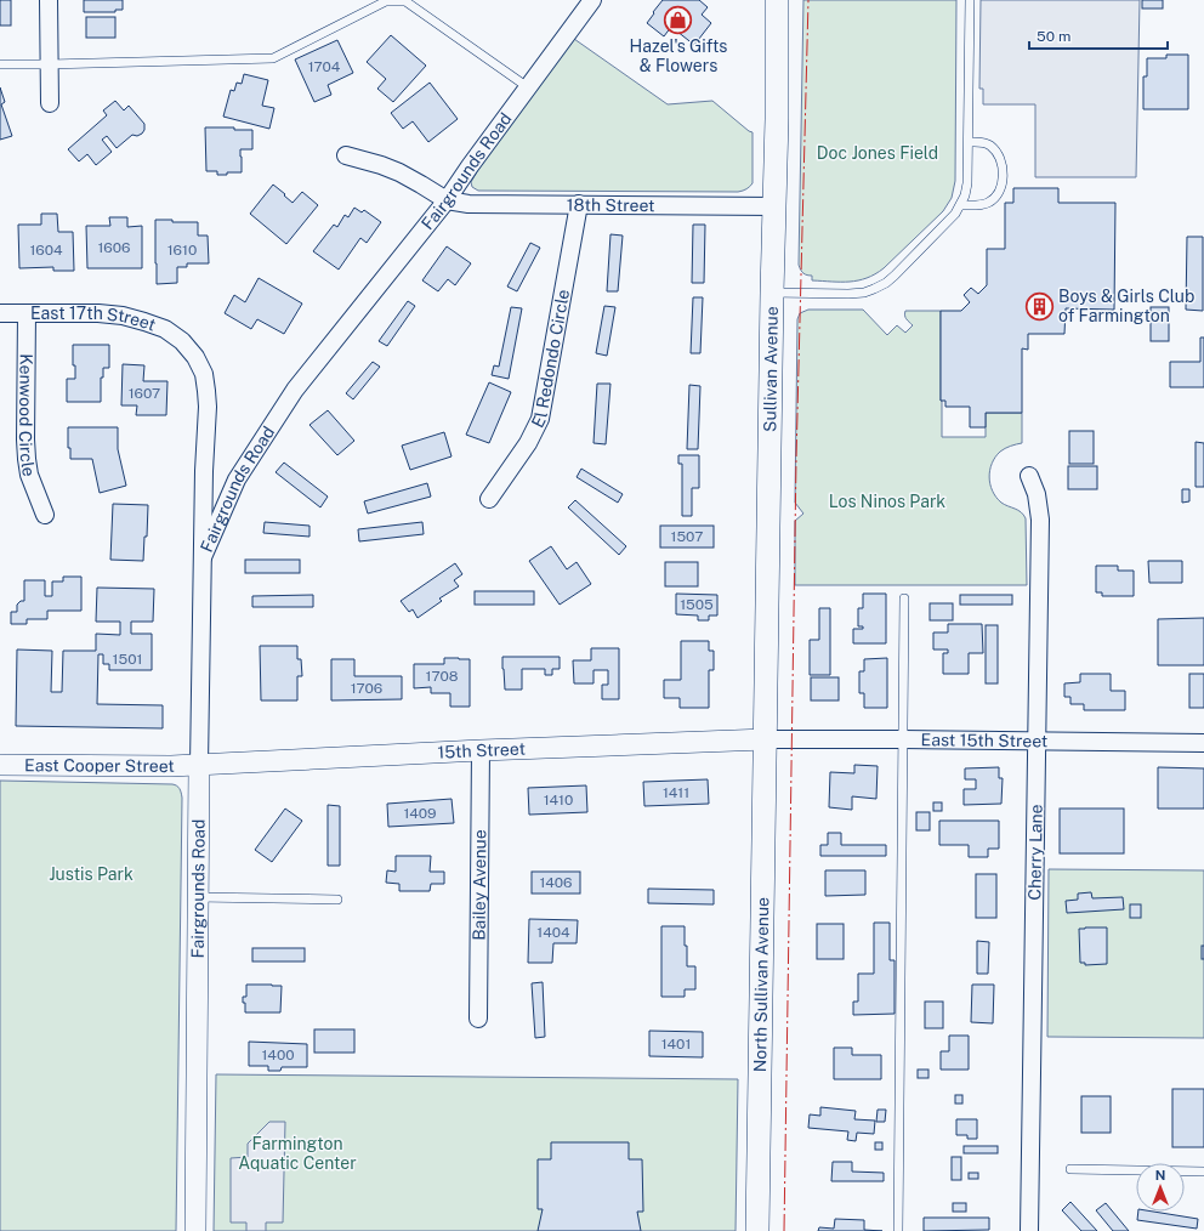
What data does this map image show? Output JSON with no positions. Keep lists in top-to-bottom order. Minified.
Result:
{"streets":{"main road":["Sullivan Avenue","North Sullivan Avenue"],"street":["Fairgrounds Road","18th Street","East 17th Street","El Redondo Circle","Kenwood Circle","East 15th Street","15th Street","East Cooper Street","Cherry Lane","Bailey Avenue"]},"crossings":[["Fairgrounds Road","18th Street"],["Fairgrounds Road","East 17th Street"],["Fairgrounds Road","15th Street"],["Fairgrounds Road","East Cooper Street"],["18th Street","El Redondo Circle"],["18th Street","Sullivan Avenue"],["East 17th Street","Kenwood Circle"],["Sullivan Avenue","East 15th Street"],["Sullivan Avenue","15th Street"],["Sullivan Avenue","North Sullivan Avenue"],["East 15th Street","15th Street"],["East 15th Street","Cherry Lane"],["East 15th Street","North Sullivan Avenue"],["15th Street","East Cooper Street"],["15th Street","Bailey Avenue"],["15th Street","North Sullivan Avenue"]],"parks":["Doc Jones Field","Los Ninos Park","Justis Park","Farmington Aquatic Center"],"places":{"shop":["Hazel's Gifts & Flowers"],"building":["Boys & Girls Club of Farmington"]},"house_numbers":["1704","1606","1604","1610","1607","1507","1505","1501","1708","1706","1411","1410","1409","1406","1404","1401","1400"],"scale_bar":"50 m","north":"top"}
